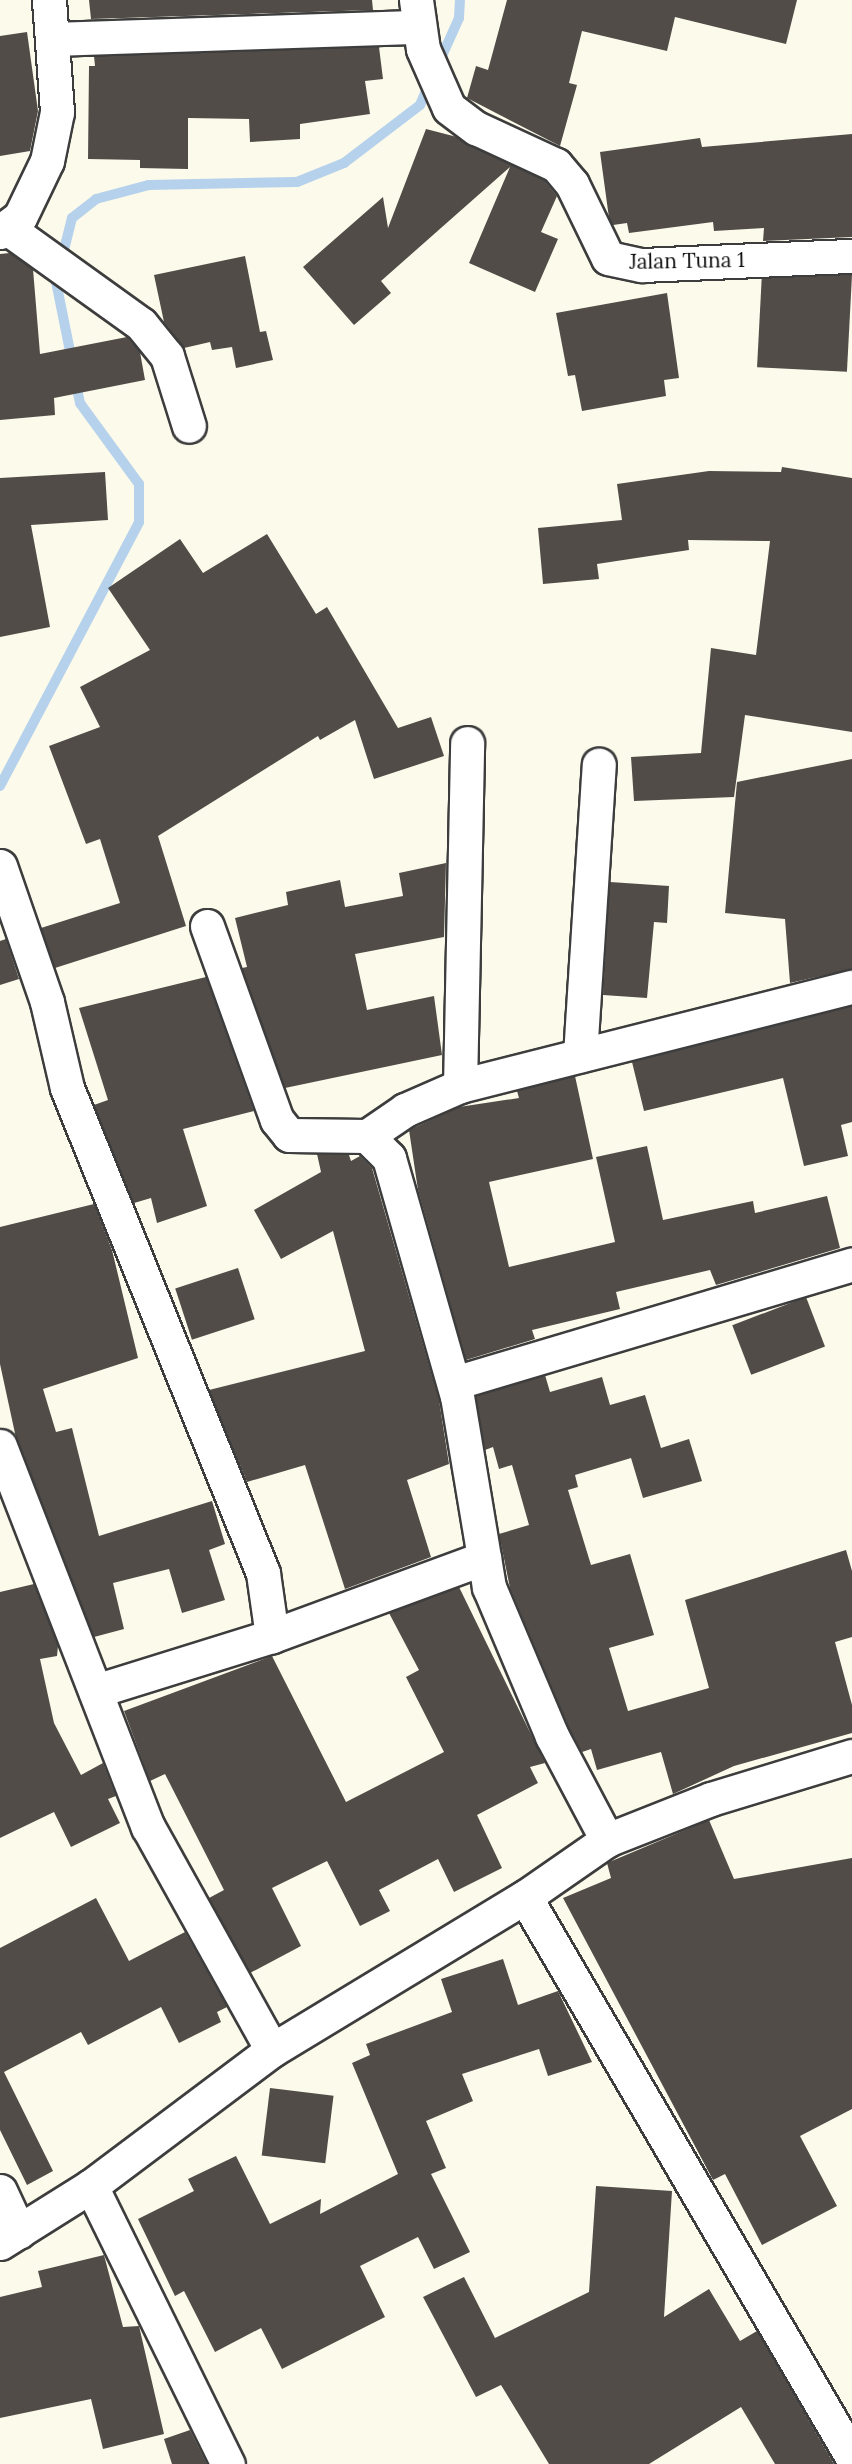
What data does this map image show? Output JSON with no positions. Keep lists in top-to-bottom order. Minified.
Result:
{"streets":{"street":["Jalan Tuna 1"]}}
